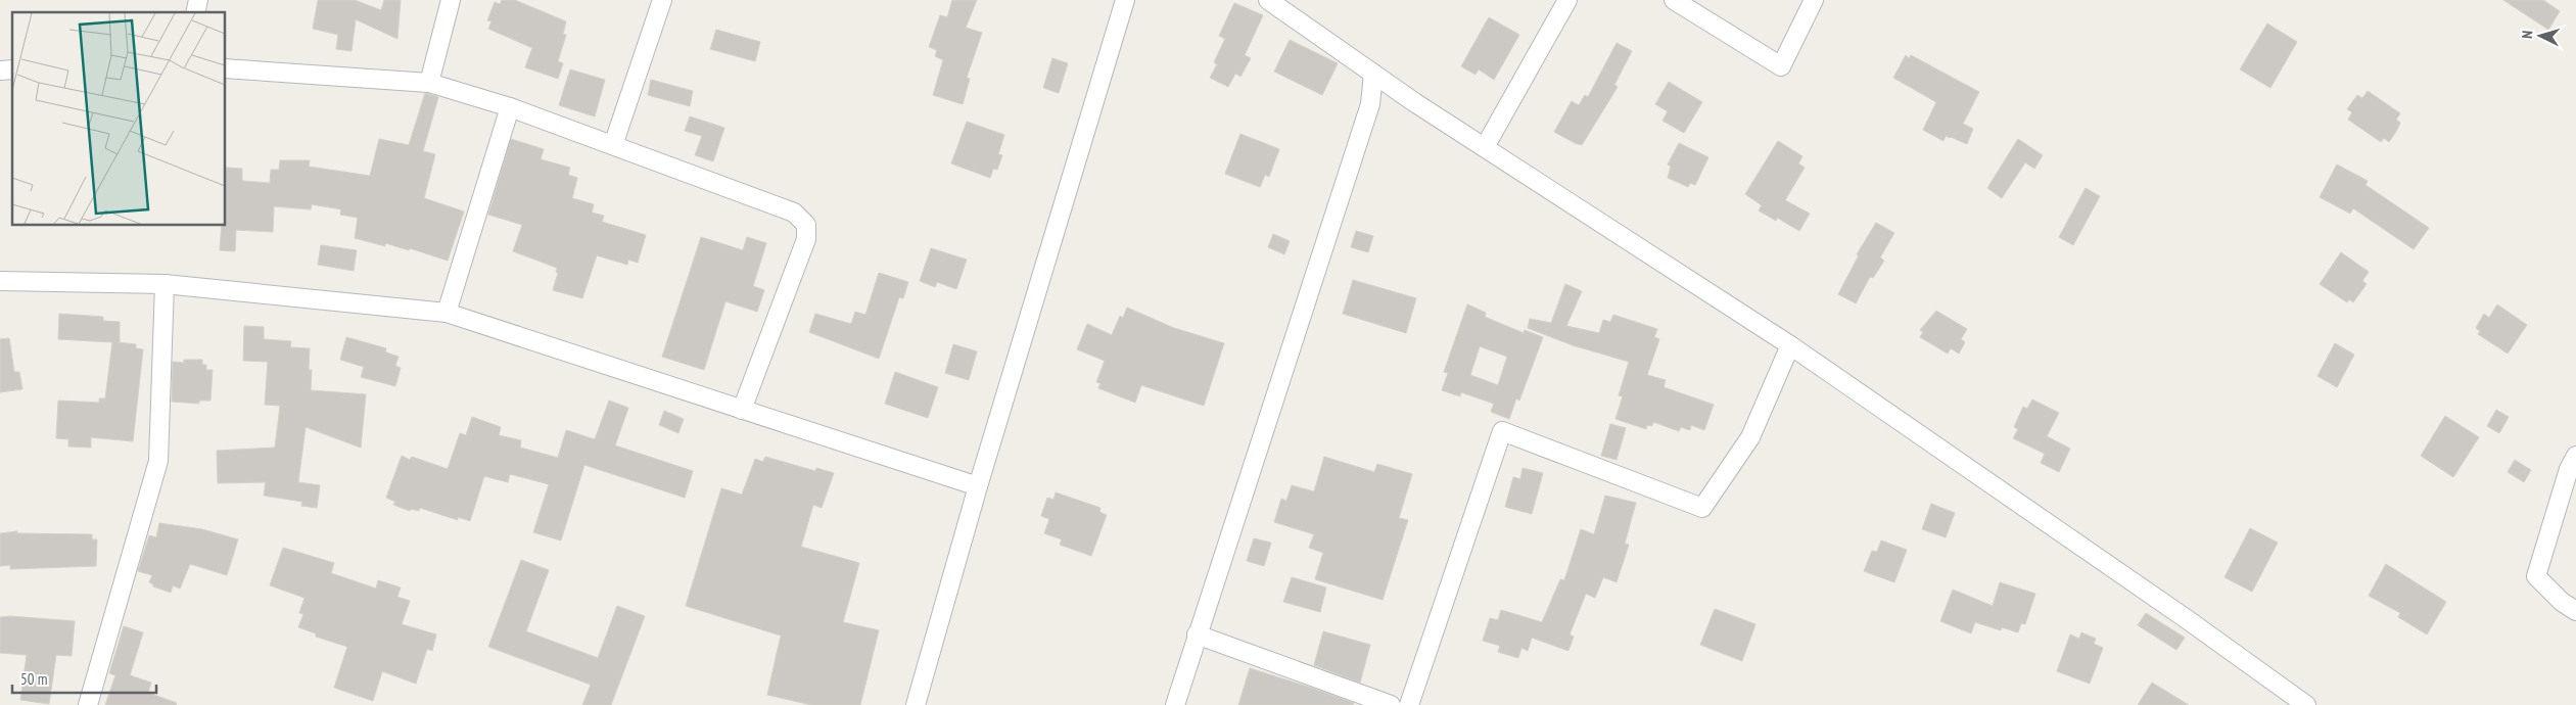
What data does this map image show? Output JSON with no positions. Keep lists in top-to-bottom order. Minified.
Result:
{"scale_bar":"50 m","north":"left"}
